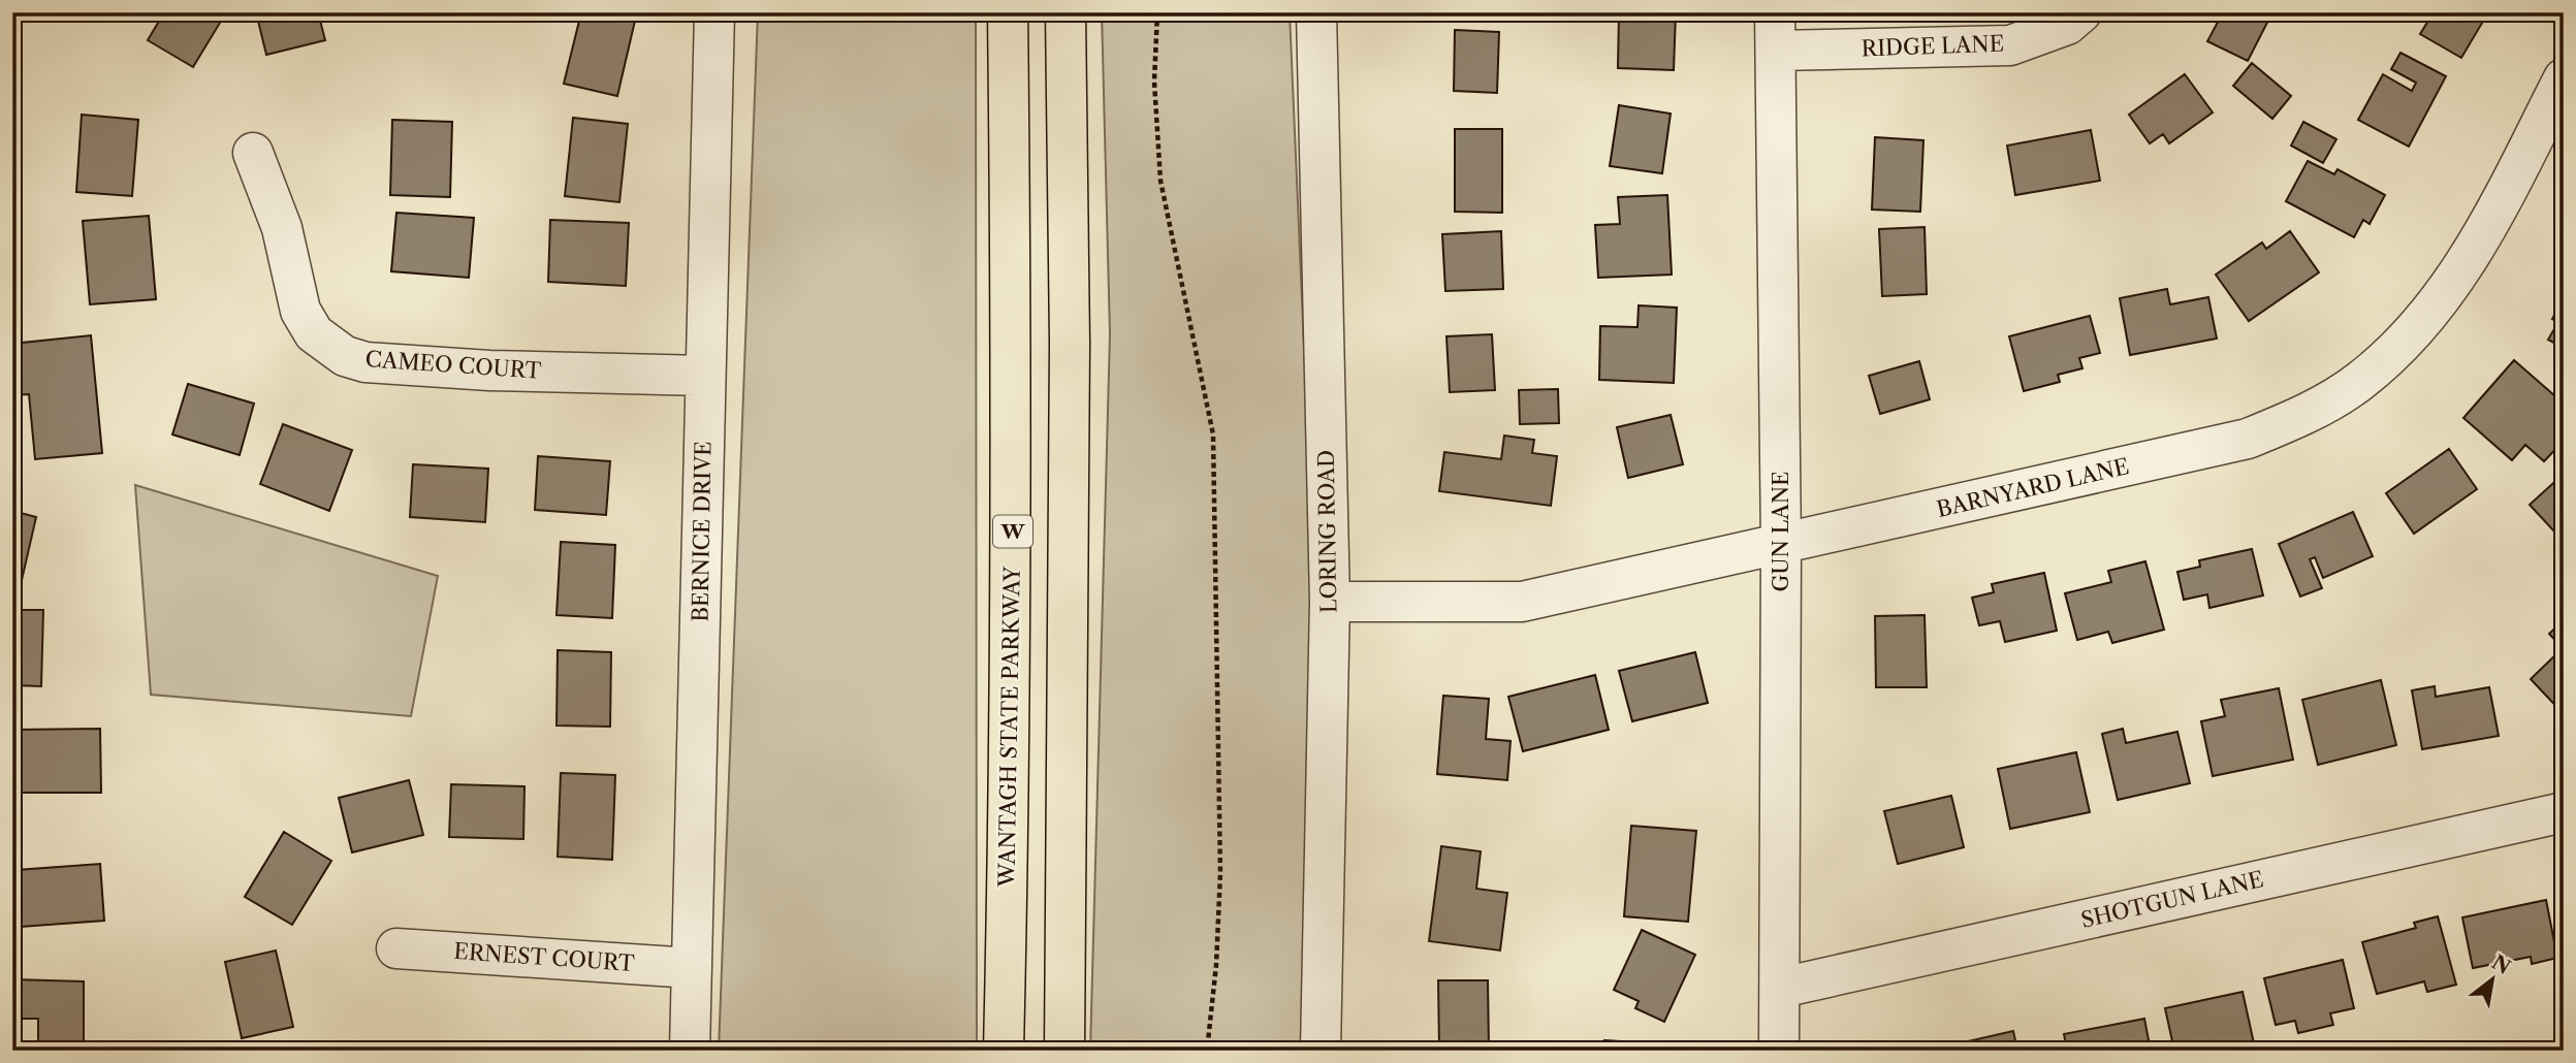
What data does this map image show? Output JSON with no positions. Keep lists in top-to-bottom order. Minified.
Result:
{"streets":{"highway":["W","WANTAGH STATE PARKWAY"],"street":["RIDGE LANE","CAMEO COURT","BARNYARD LANE","BERNICE DRIVE","LORING ROAD","GUN LANE","SHOTGUN LANE","ERNEST COURT"]},"crossings":[["RIDGE LANE","GUN LANE"],["CAMEO COURT","BERNICE DRIVE"],["BARNYARD LANE","LORING ROAD"],["BARNYARD LANE","GUN LANE"],["BERNICE DRIVE","ERNEST COURT"],["GUN LANE","SHOTGUN LANE"]],"north":"top right"}
